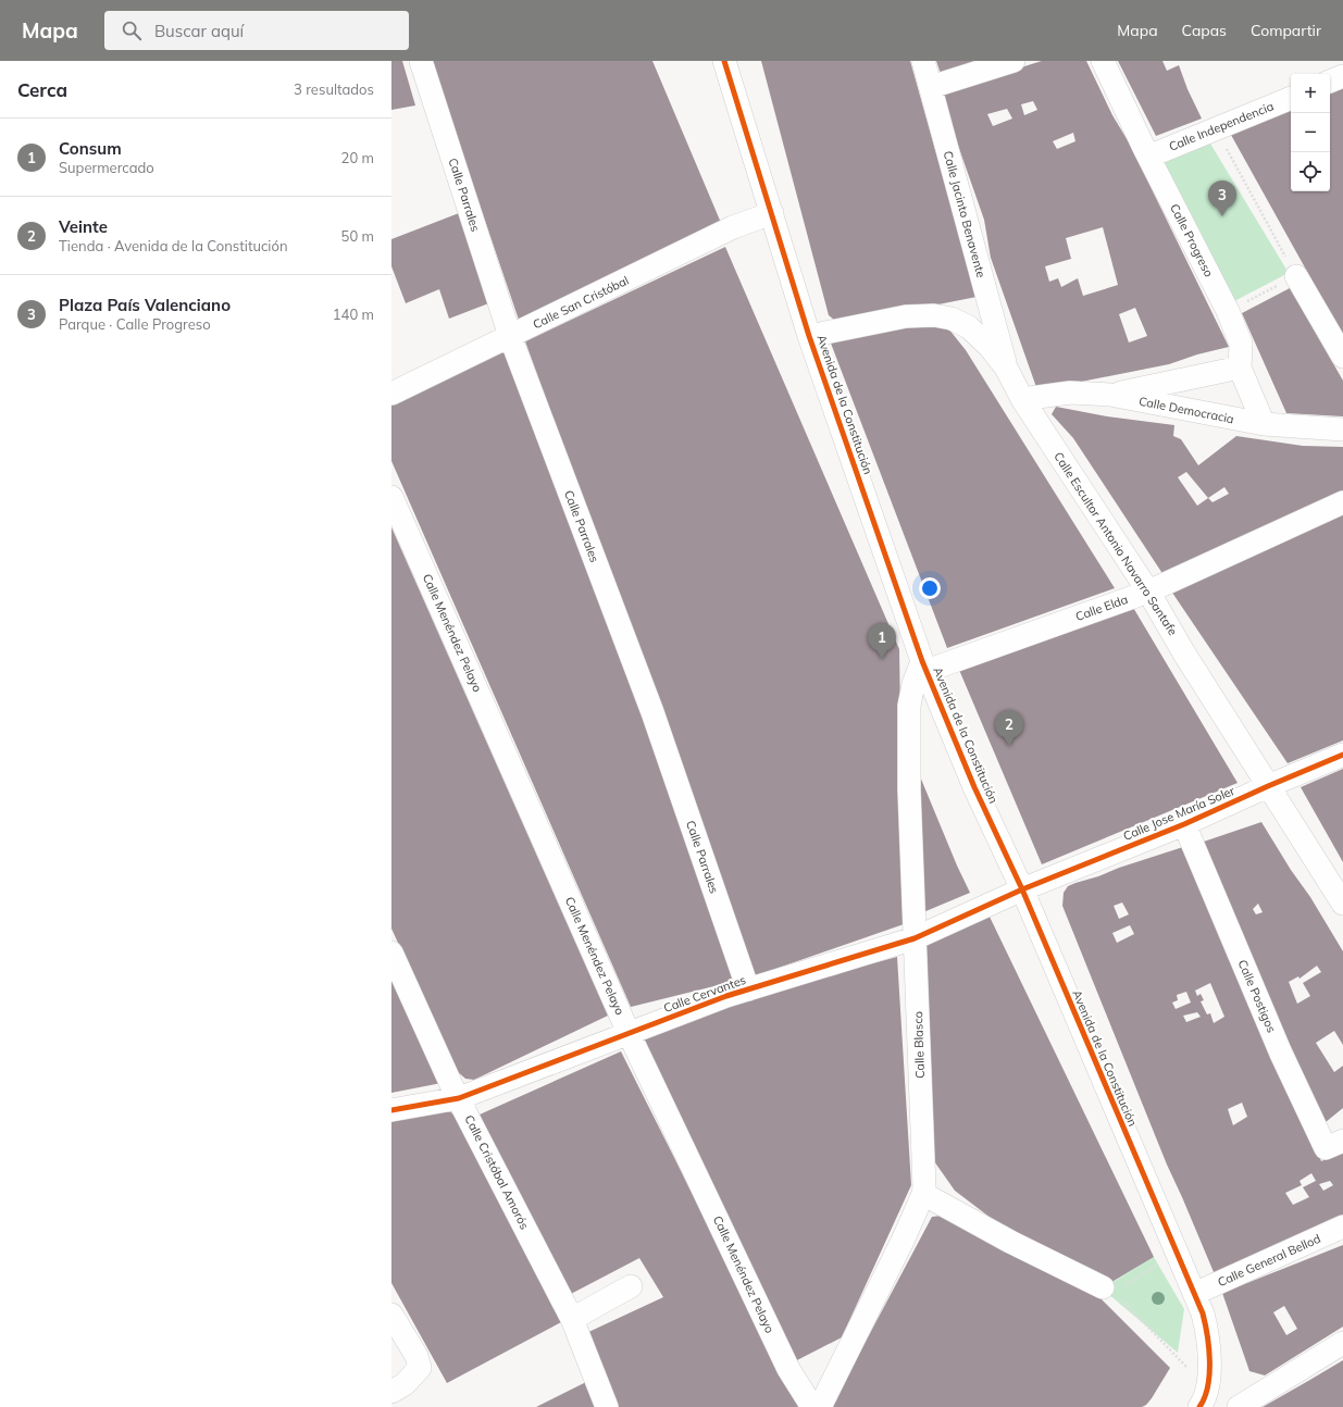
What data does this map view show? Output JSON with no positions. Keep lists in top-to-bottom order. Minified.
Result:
{"streets":{"street":["Calle Independencia","Calle Parrales","Calle Jacinto Benavente","Calle Progreso","Calle San Cristóbal","Avenida de la Constitución","Calle Democracia","Calle Escultor Antonio Navarro Santafe","Calle Elda","Calle Menéndez Pelayo","Calle Jose María Soler","Calle Cervantes","Calle Postigos","Calle Blasco","Calle Cristóbal Amorós","Calle General Bellod"]},"crossings":[["Calle Independencia","Calle Progreso"],["Calle Parrales","Calle San Cristóbal"],["Calle Parrales","Calle Cervantes"],["Calle Jacinto Benavente","Calle Escultor Antonio Navarro Santafe"],["Calle Progreso","Calle Democracia"],["Calle San Cristóbal","Avenida de la Constitución"],["Avenida de la Constitución","Calle Escultor Antonio Navarro Santafe"],["Avenida de la Constitución","Calle Elda"],["Avenida de la Constitución","Calle Jose María Soler"],["Avenida de la Constitución","Calle Cervantes"],["Avenida de la Constitución","Calle Blasco"],["Avenida de la Constitución","Calle General Bellod"],["Calle Democracia","Calle Escultor Antonio Navarro Santafe"],["Calle Escultor Antonio Navarro Santafe","Calle Elda"],["Calle Escultor Antonio Navarro Santafe","Calle Jose María Soler"],["Calle Elda","Calle Blasco"],["Calle Menéndez Pelayo","Calle Cervantes"],["Calle Jose María Soler","Calle Cervantes"],["Calle Jose María Soler","Calle Postigos"],["Calle Cervantes","Calle Blasco"],["Calle Cervantes","Calle Cristóbal Amorós"]],"page":{"header":"Mapa","search":"Buscar aquí","nav":["Mapa","Capas","Compartir"],"heading":["Cerca","3 resultados"],"map_buttons":["+","−"],"list":[{"mark":"1","name":"Consum","note":"Supermercado","value":"20 m"},{"mark":"2","name":"Veinte","note":"Tienda · Avenida de la Constitución","value":"50 m"},{"mark":"3","name":"Plaza País Valenciano","note":"Parque · Calle Progreso","value":"140 m"}],"pins":["3","1","2"]}}
